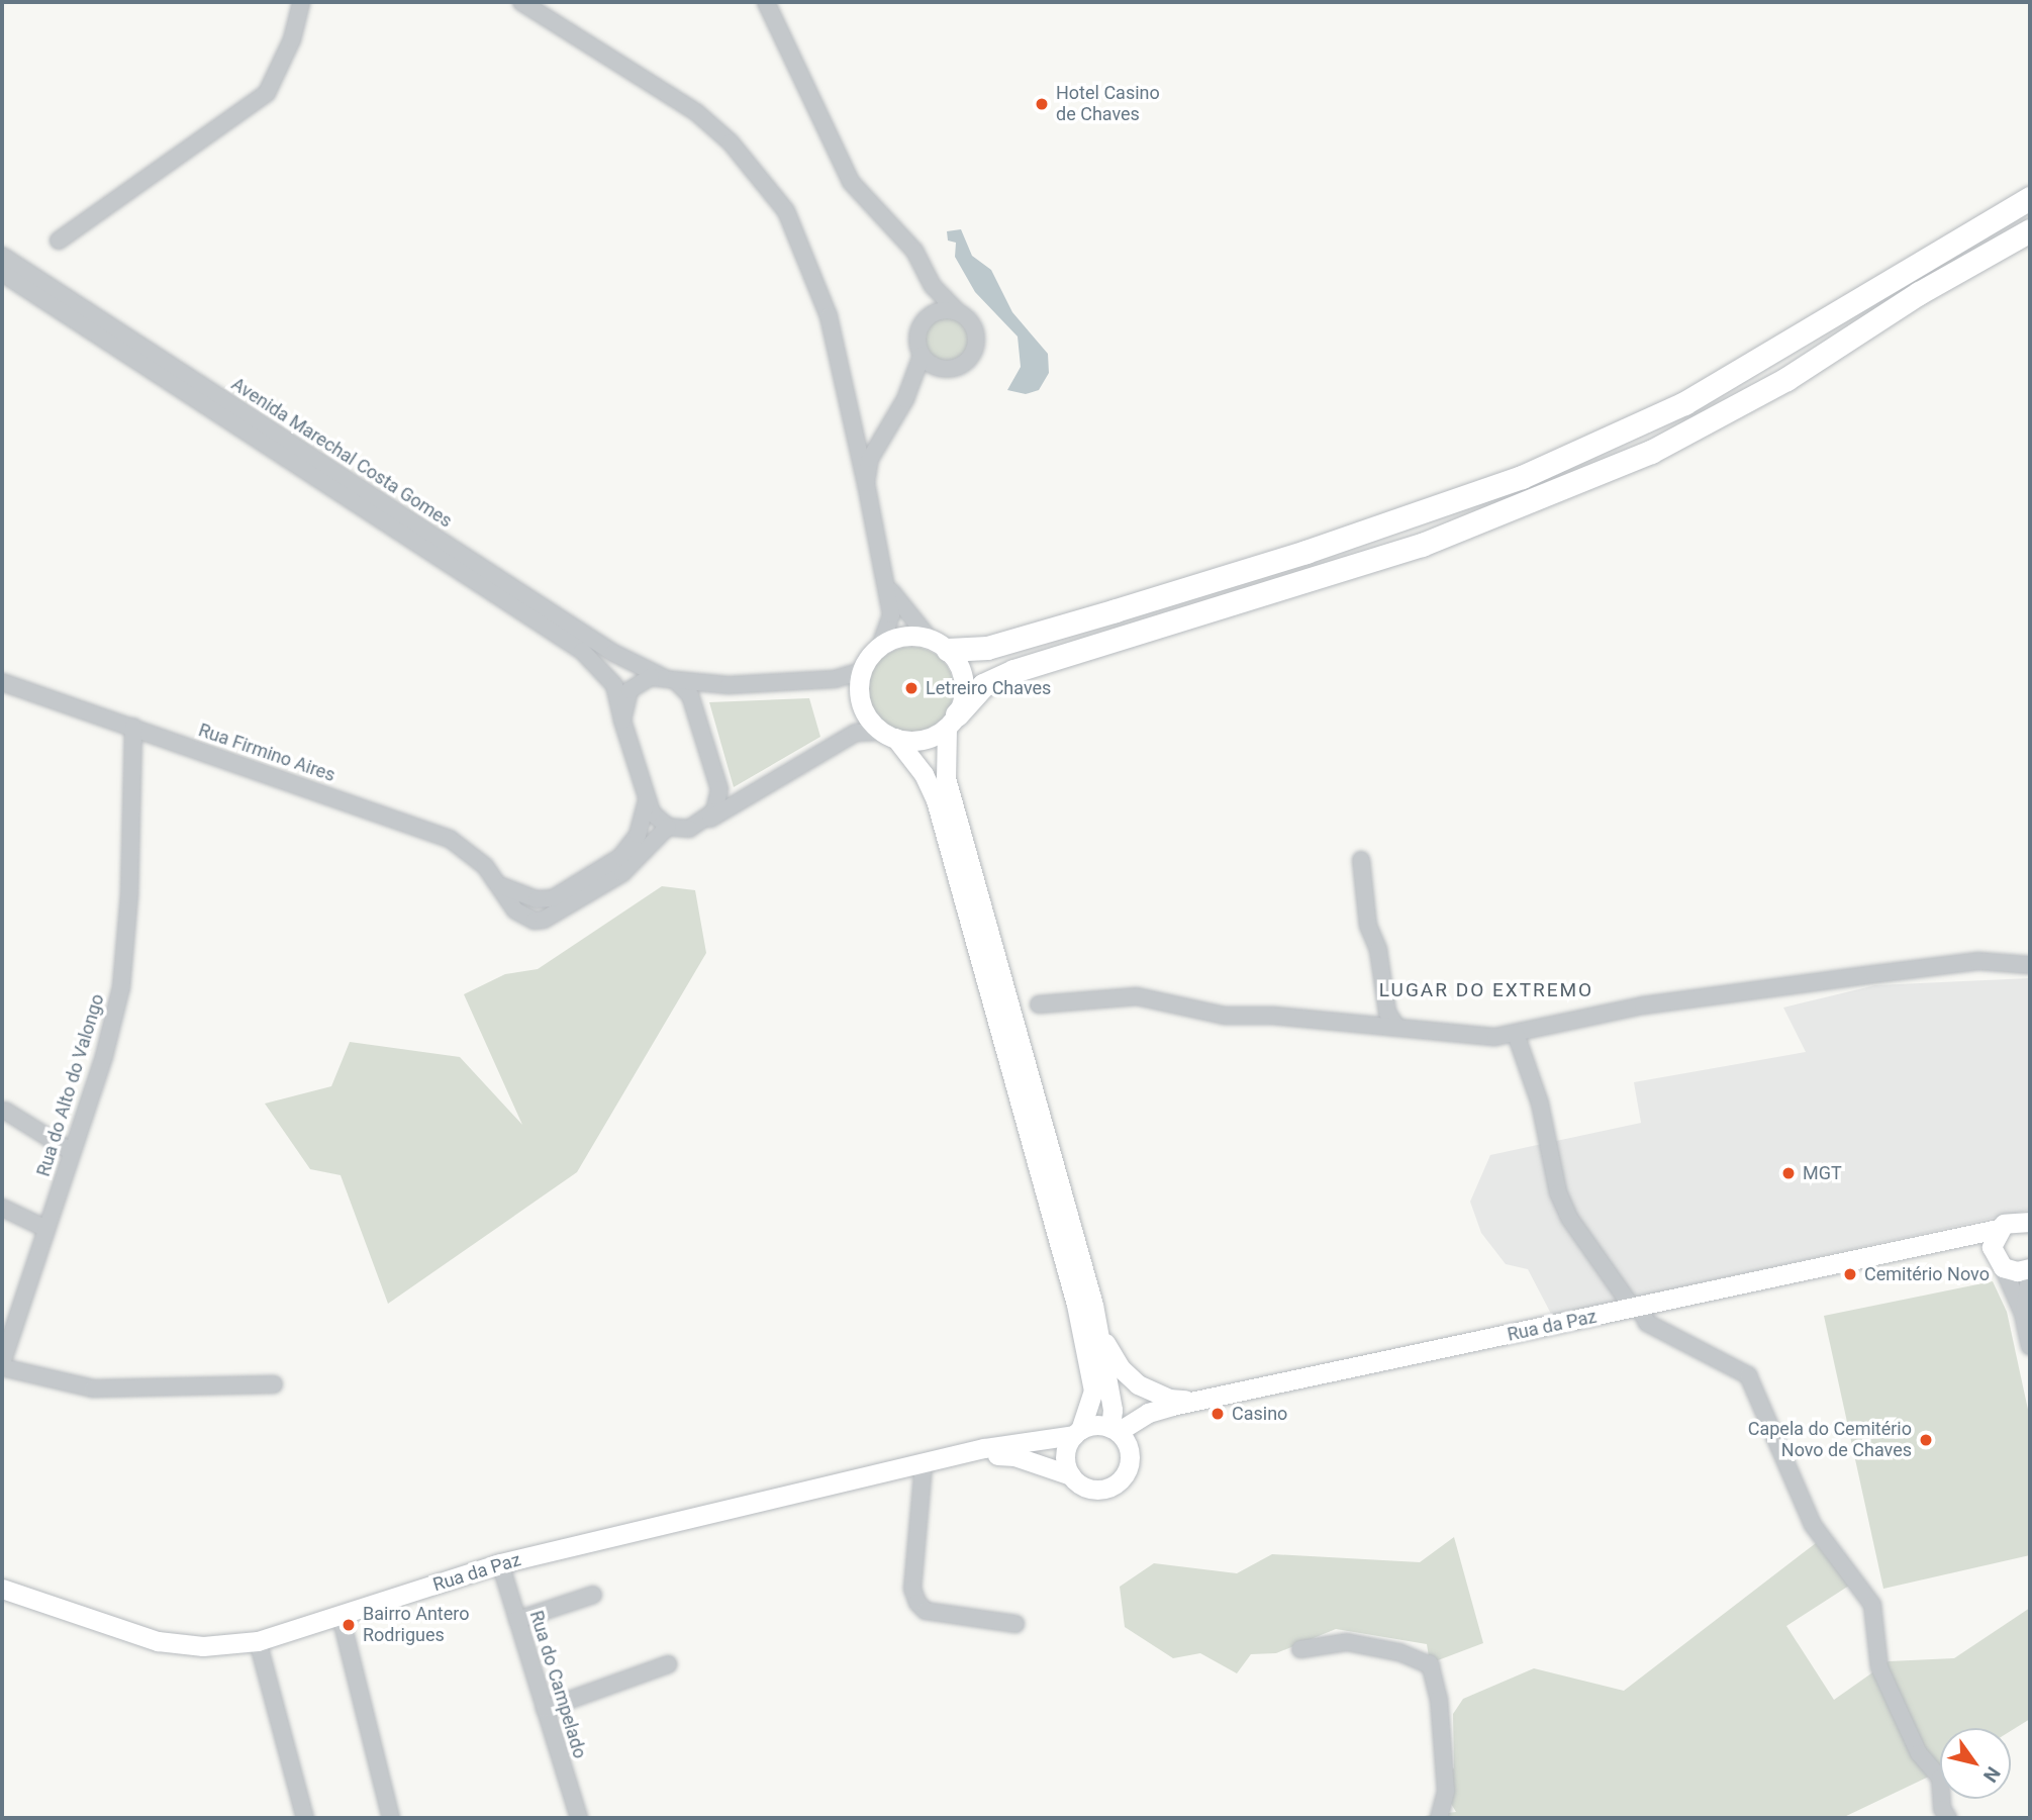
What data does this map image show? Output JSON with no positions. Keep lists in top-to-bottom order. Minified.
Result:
{"streets":{"main road":["Rua da Paz"],"street":["Avenida Marechal Costa Gomes","Rua Firmino Aires","Rua do Alto do Valongo","Rua do Campelado"]},"crossings":[["Rua Firmino Aires","Rua do Alto do Valongo"],["Rua da Paz","Rua do Campelado"]],"districts":["LUGAR DO EXTREMO"],"places":["Hotel Casino de Chaves","Letreiro Chaves","MGT","Cemitério Novo","Casino","Capela do Cemitério Novo de Chaves","Bairro Antero Rodrigues"],"north":"bottom right"}
